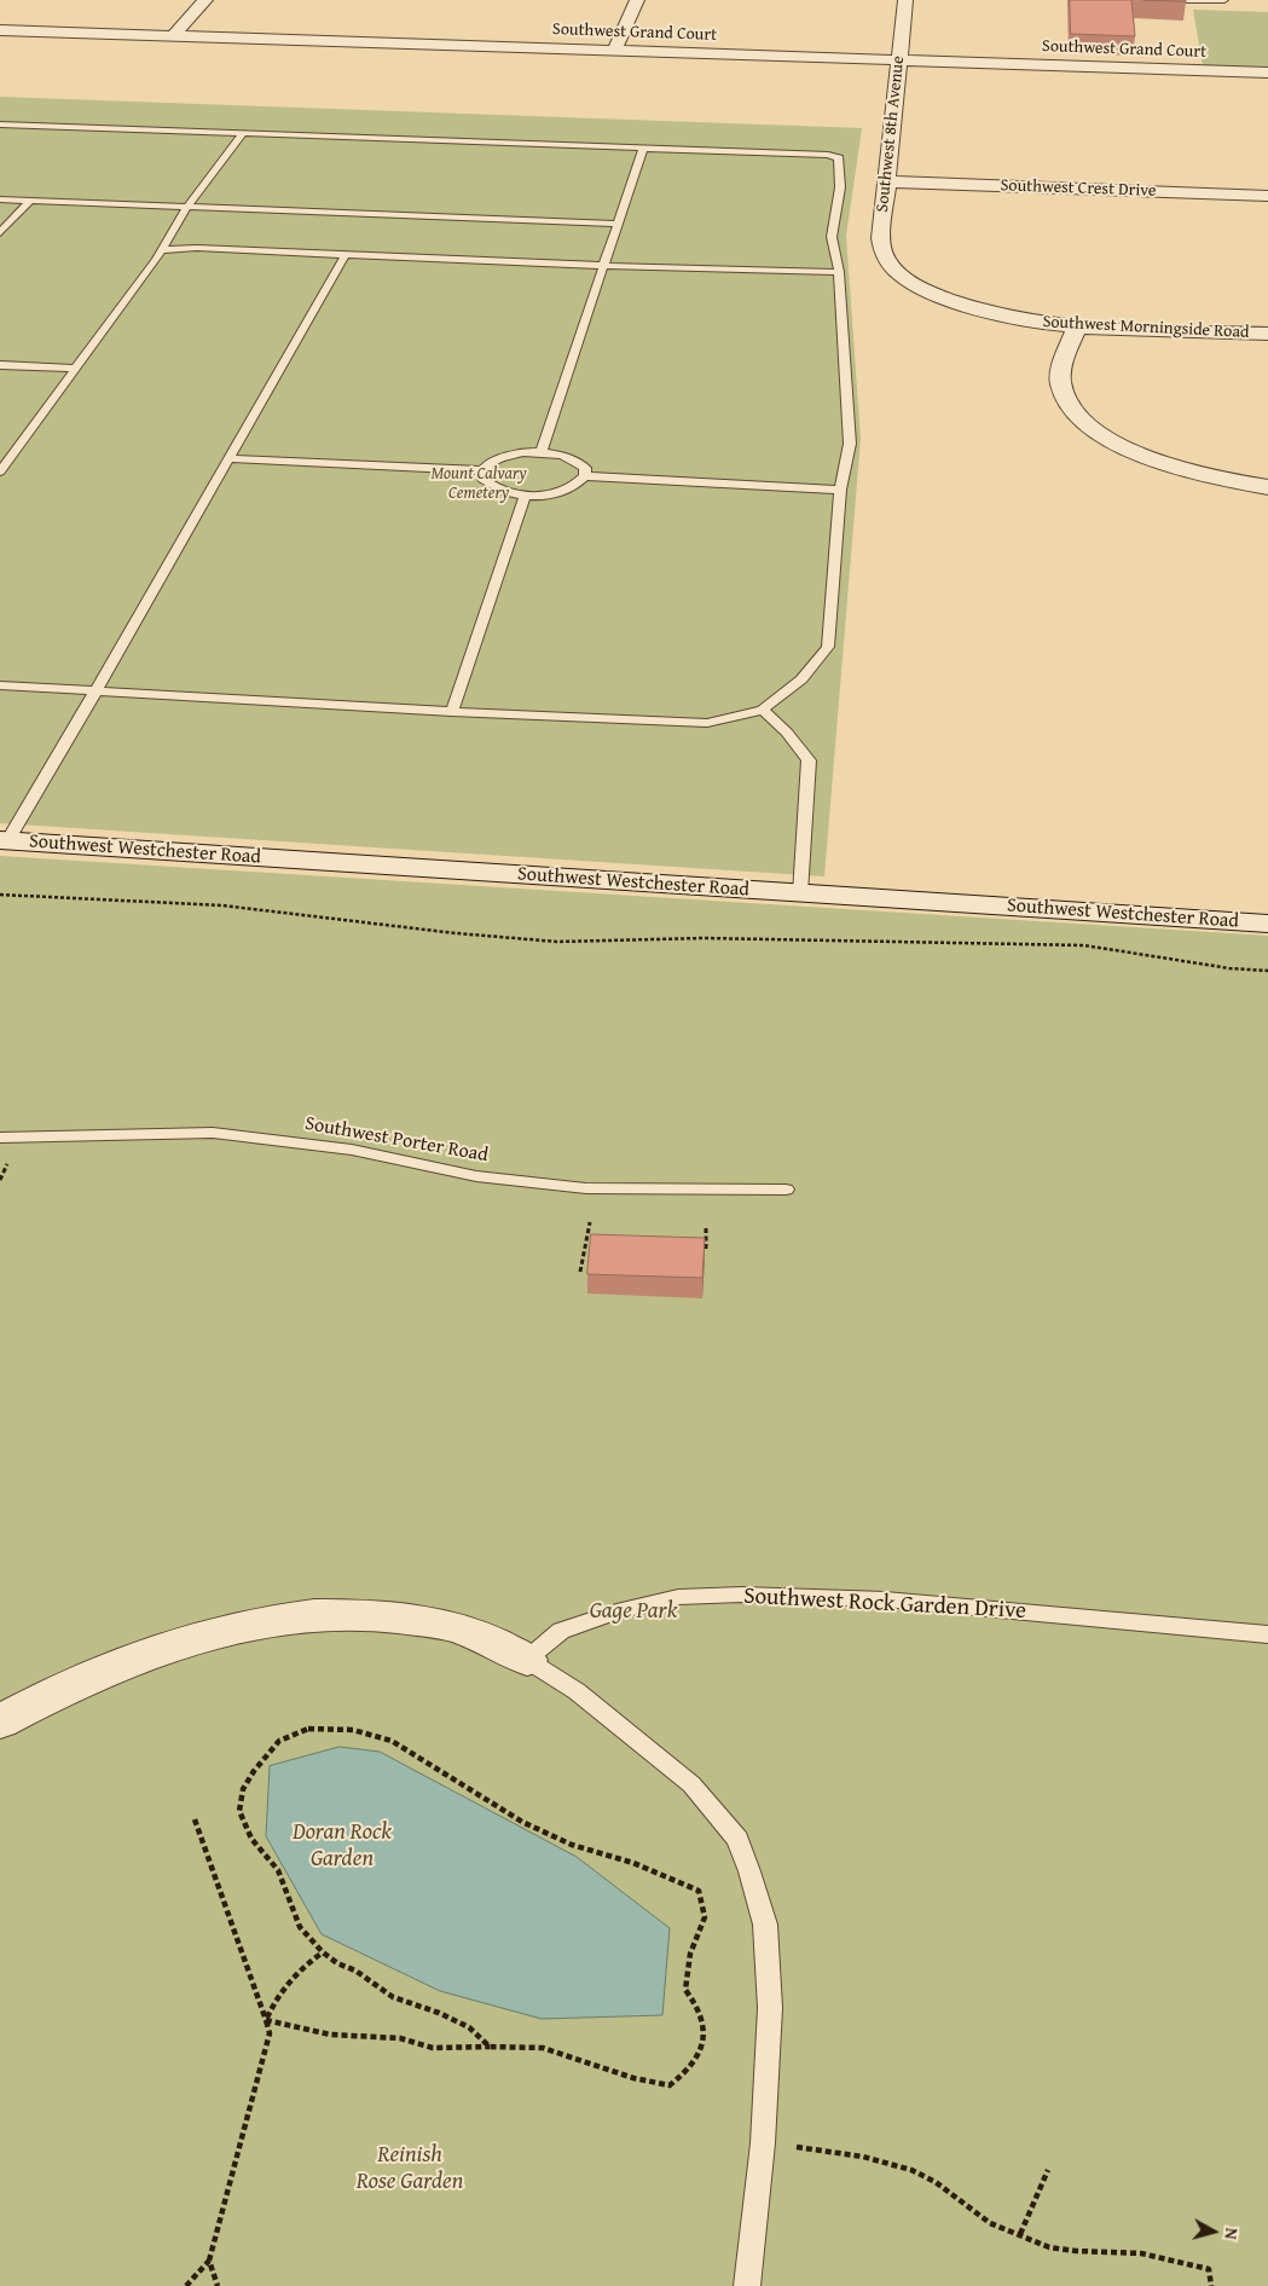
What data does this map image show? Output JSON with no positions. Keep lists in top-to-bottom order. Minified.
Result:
{"streets":{"street":["Southwest Grand Court","Southwest 8th Avenue","Southwest Crest Drive","Southwest Morningside Road","Southwest Westchester Road"],"lane":["Southwest Porter Road","Southwest Rock Garden Drive"]},"crossings":[["Southwest Grand Court","Southwest 8th Avenue"],["Southwest 8th Avenue","Southwest Crest Drive"],["Southwest 8th Avenue","Southwest Morningside Road"]],"parks":["Mount Calvary Cemetery","Gage Park","Doran Rock Garden","Reinish Rose Garden"],"north":"right"}
